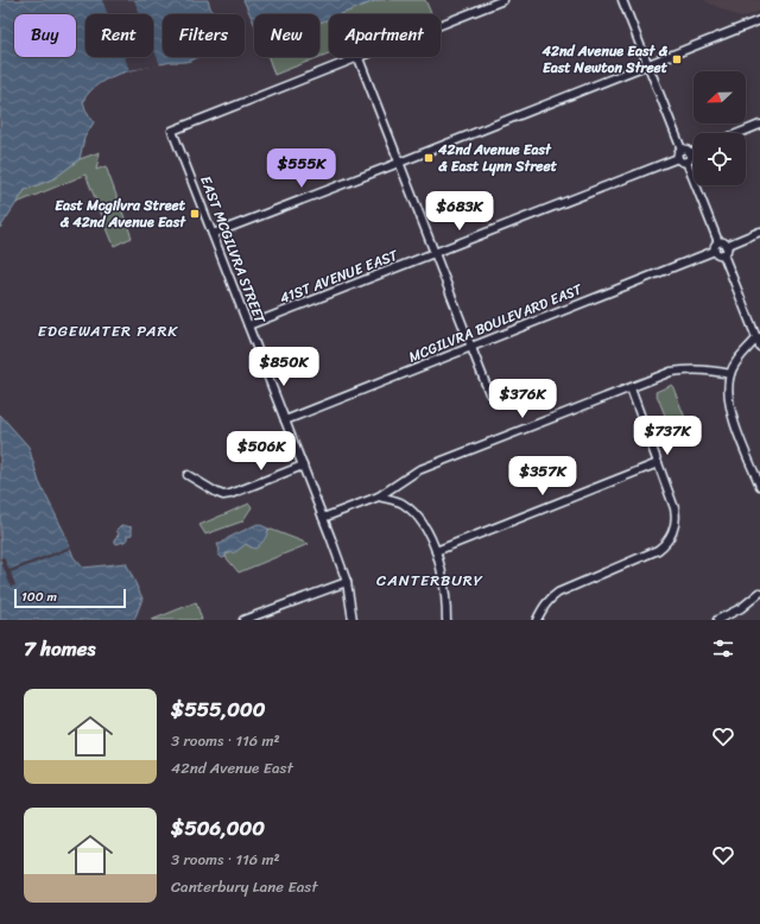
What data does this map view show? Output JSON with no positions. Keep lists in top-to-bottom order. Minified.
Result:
{"streets":{"street":["EAST MCGILVRA STREET","41ST AVENUE EAST","MCGILVRA BOULEVARD EAST"]},"crossings":[["EAST MCGILVRA STREET","41ST AVENUE EAST"],["EAST MCGILVRA STREET","MCGILVRA BOULEVARD EAST"]],"districts":["EDGEWATER PARK","CANTERBURY"],"places":{"transit":["42nd Avenue East & East Newton Street","42nd Avenue East & East Lynn Street","East Mcgilvra Street & 42nd Avenue East"]},"scale_bar":"100 m","north":"left","page":{"chip":["Buy","Rent","Filters","New","Apartment"],"price":["$555K","$683K","$850K","$376K","$737K","$506K","$357K"],"scale":"100 m","heading":"7 homes","list":[{"name":"$555,000","note":"3 rooms · 116 m² · 42nd Avenue East"},{"name":"$506,000","note":"3 rooms · 116 m² · Canterbury Lane East"}]}}
